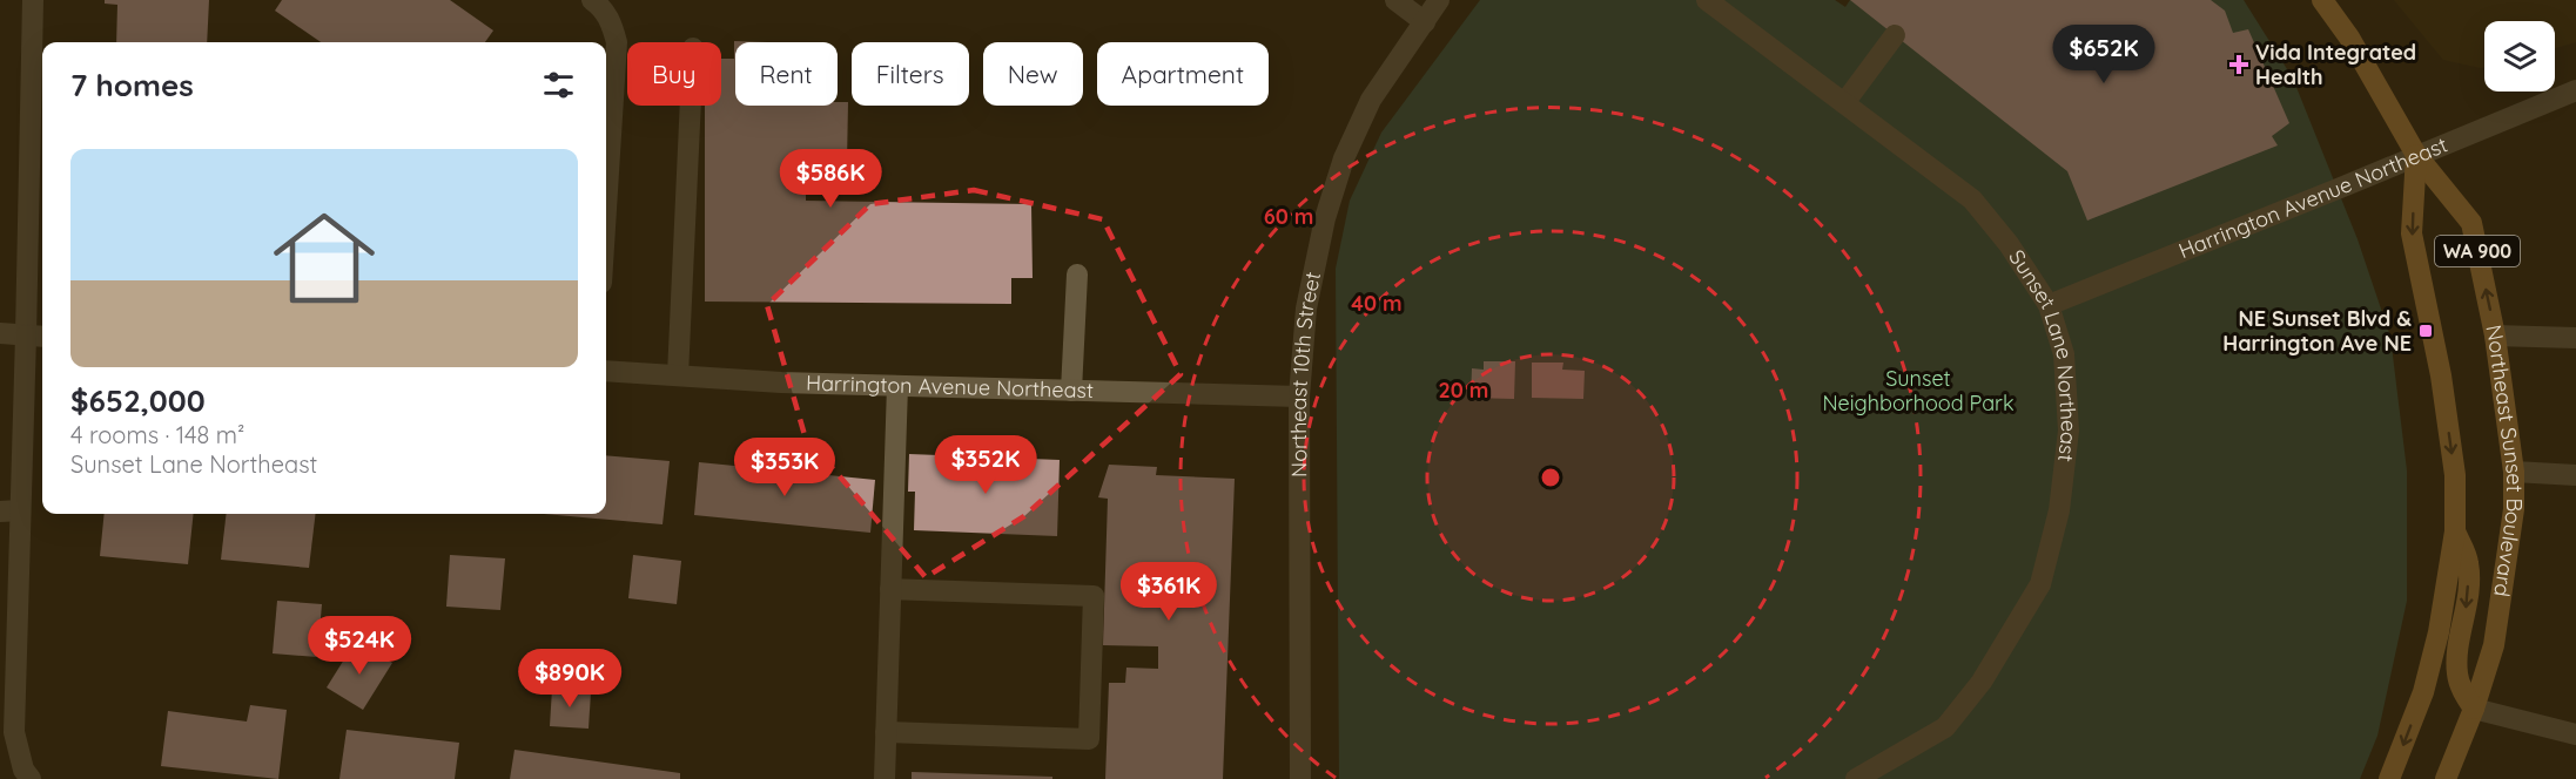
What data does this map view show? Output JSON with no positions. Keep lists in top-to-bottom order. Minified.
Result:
{"streets":{"main road":["WA 900","Northeast Sunset Boulevard"],"street":["Harrington Avenue Northeast","Sunset Lane Northeast","Northeast 10th Street"]},"crossings":[["Harrington Avenue Northeast","Sunset Lane Northeast"],["Harrington Avenue Northeast","Northeast 10th Street"],["Harrington Avenue Northeast","Northeast Sunset Boulevard"]],"parks":["Sunset Neighborhood Park"],"places":{"health":["Vida Integrated Health"],"transit":["NE Sunset Blvd & Harrington Ave NE"]},"page":{"price":["$652K","$586K","$352K","$353K","$361K","$524K","$890K"],"chip":["Buy","Rent","Filters","New","Apartment"],"heading":"7 homes","list":[{"name":"$652,000","note":"4 rooms · 148 m² · Sunset Lane Northeast"}]},"rings":["60 m","40 m","20 m"]}
